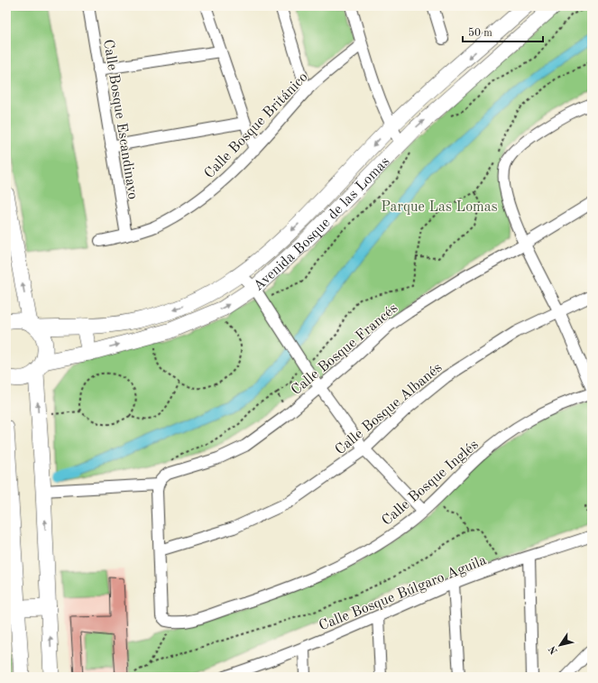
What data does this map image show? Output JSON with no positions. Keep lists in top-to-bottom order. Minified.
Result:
{"streets":{"street":["Calle Bosque Escandinavo","Calle Bosque Británico","Avenida Bosque de las Lomas","Calle Bosque Francés","Calle Bosque Albanés","Calle Bosque Inglés","Calle Bosque Búlgaro Aguila"]},"crossings":[["Calle Bosque Escandinavo","Calle Bosque Británico"]],"parks":["Parque Las Lomas"],"scale_bar":"50 m","north":"bottom left"}
